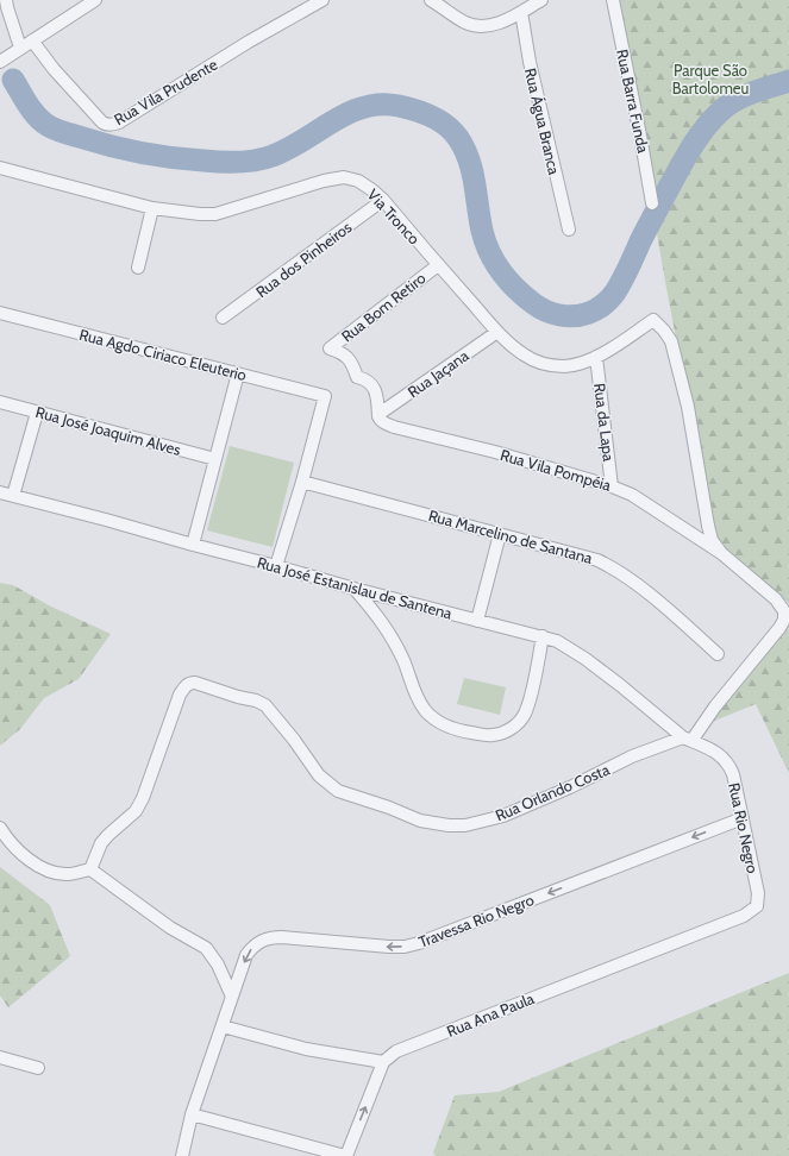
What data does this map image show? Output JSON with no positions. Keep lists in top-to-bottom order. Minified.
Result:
{"streets":{"street":["Rua Vila Prudente","Rua Barra Funda","Rua Água Branca","Via Tronco","Rua dos Pinheiros","Rua Bom Retiro","Rua Agdo Ciriaco Eleuterio","Rua Jaçana","Rua da Lapa","Rua José Joaquim Alves","Rua Vila Pompéia","Rua Marcelino de Santana","Rua José Estanislau de Santena","Rua Orlando Costa","Rua Rio Negro","Travessa Rio Negro","Rua Ana Paula"]},"crossings":[["Via Tronco","Rua dos Pinheiros"],["Via Tronco","Rua Bom Retiro"],["Via Tronco","Rua Jaçana"],["Via Tronco","Rua da Lapa"],["Via Tronco","Rua Vila Pompéia"],["Rua Bom Retiro","Rua Jaçana"],["Rua Bom Retiro","Rua Vila Pompéia"],["Rua Agdo Ciriaco Eleuterio","Rua Marcelino de Santana"],["Rua Jaçana","Rua Vila Pompéia"],["Rua da Lapa","Rua Vila Pompéia"],["Rua José Estanislau de Santena","Rua Orlando Costa"],["Rua José Estanislau de Santena","Rua Rio Negro"],["Rua Orlando Costa","Rua Rio Negro"],["Rua Rio Negro","Travessa Rio Negro"],["Rua Rio Negro","Rua Ana Paula"]],"one_way":["Travessa Rio Negro"],"parks":["Parque São Bartolomeu"]}
